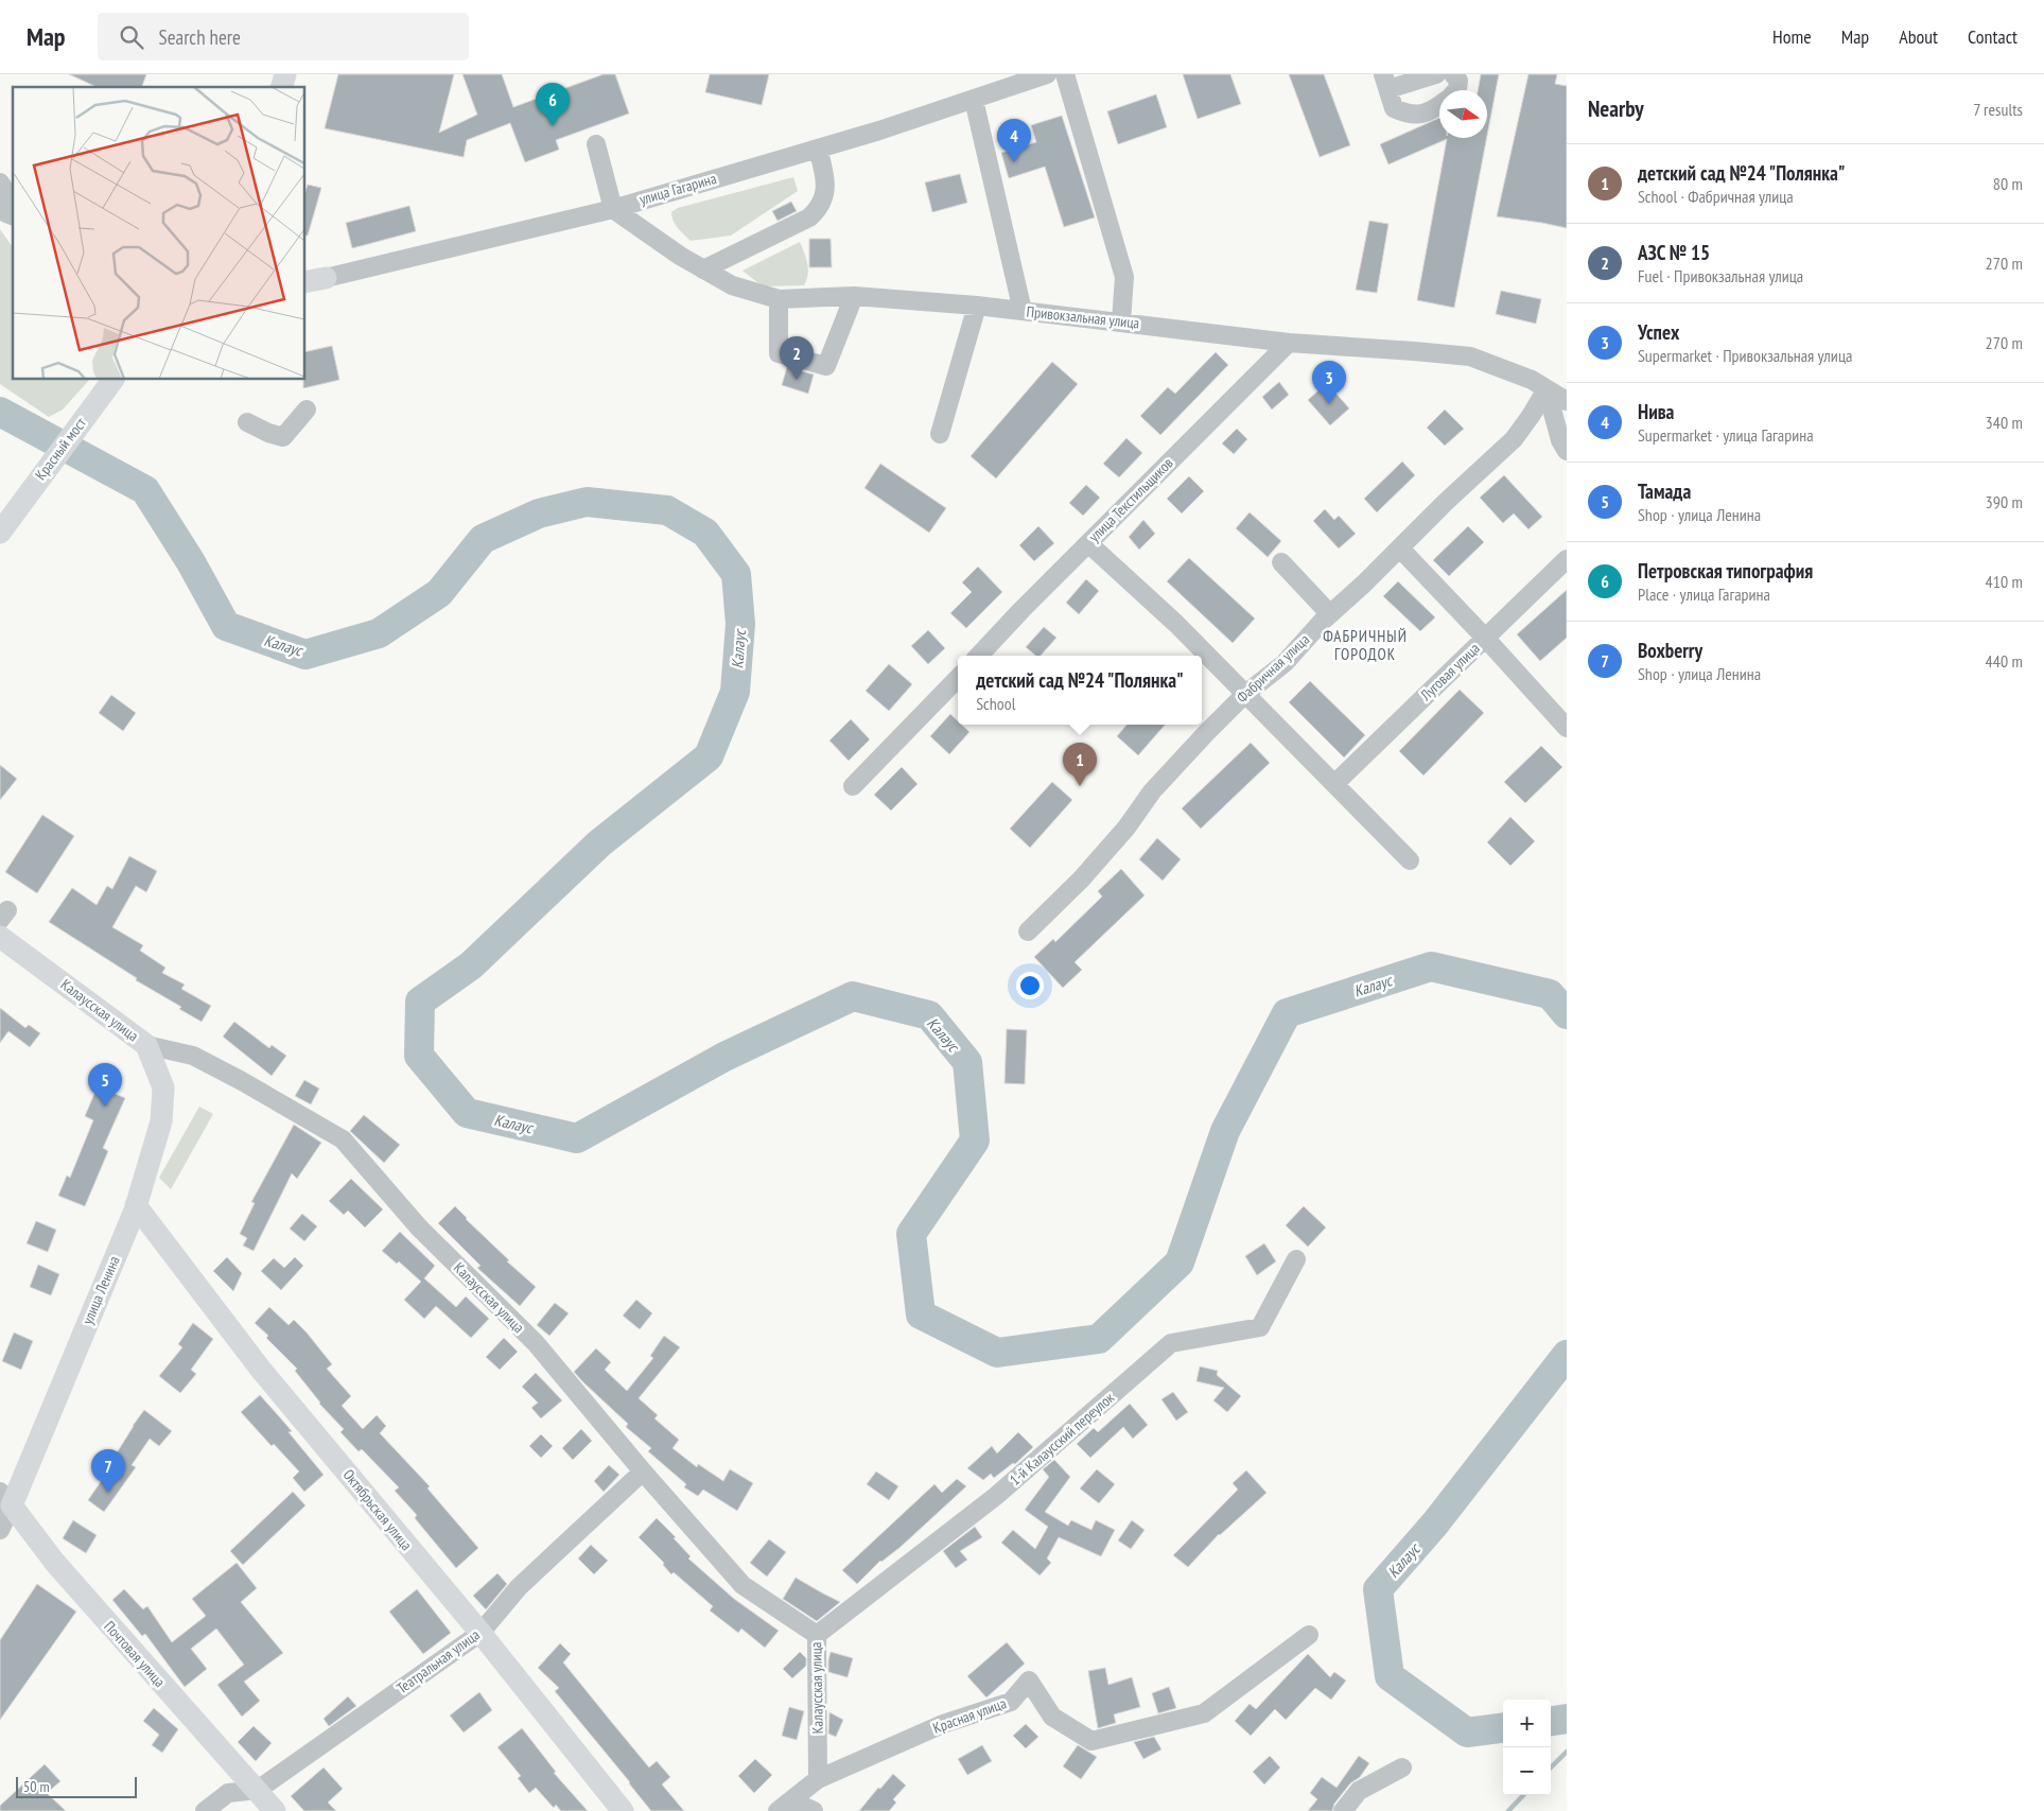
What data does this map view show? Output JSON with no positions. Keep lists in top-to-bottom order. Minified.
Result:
{"streets":{"main road":["Красный мост","Калаусская улица","улица Ленина","Октябрьская улица","Почтовая улица"],"street":["улица Гагарина","Привокзальная улица","улица Текстильщиков","Фабричная улица","Луговая улица","1-й Калаусский переулок","Театральная улица","Красная улица"]},"crossings":[["улица Гагарина","Привокзальная улица"],["Привокзальная улица","улица Текстильщиков"],["Привокзальная улица","Фабричная улица"],["Калаусская улица","улица Ленина"],["Калаусская улица","1-й Калаусский переулок"],["Калаусская улица","Театральная улица"],["Калаусская улица","Красная улица"],["улица Ленина","Октябрьская улица"],["улица Ленина","Почтовая улица"],["Октябрьская улица","Театральная улица"],["Почтовая улица","Театральная улица"]],"districts":["ФАБРИЧНЫЙ ГОРОДОК"],"water":["Калаус"],"scale_bar":"50 m","north":"right","page":{"header":"Map","search":"Search here","nav":["Home","Map","About","Contact"],"heading":["Nearby","7 results"],"pins":["6","4","2","3","1","5","7"],"list":[{"mark":"1","name":"детский сад №24 \"Полянка\"","note":"School · Фабричная улица","value":"80 m"},{"mark":"2","name":"АЗС № 15","note":"Fuel · Привокзальная улица","value":"270 m"},{"mark":"3","name":"Успех","note":"Supermarket · Привокзальная улица","value":"270 m"},{"mark":"4","name":"Нива","note":"Supermarket · улица Гагарина","value":"340 m"},{"mark":"5","name":"Тамада","note":"Shop · улица Ленина","value":"390 m"},{"mark":"6","name":"Петровская типография","note":"Place · улица Гагарина","value":"410 m"},{"mark":"7","name":"Boxberry","note":"Shop · улица Ленина","value":"440 m"}],"popup":["детский сад №24 \"Полянка\"","School"],"map_buttons":["+","−"],"scale":"50 m"}}
